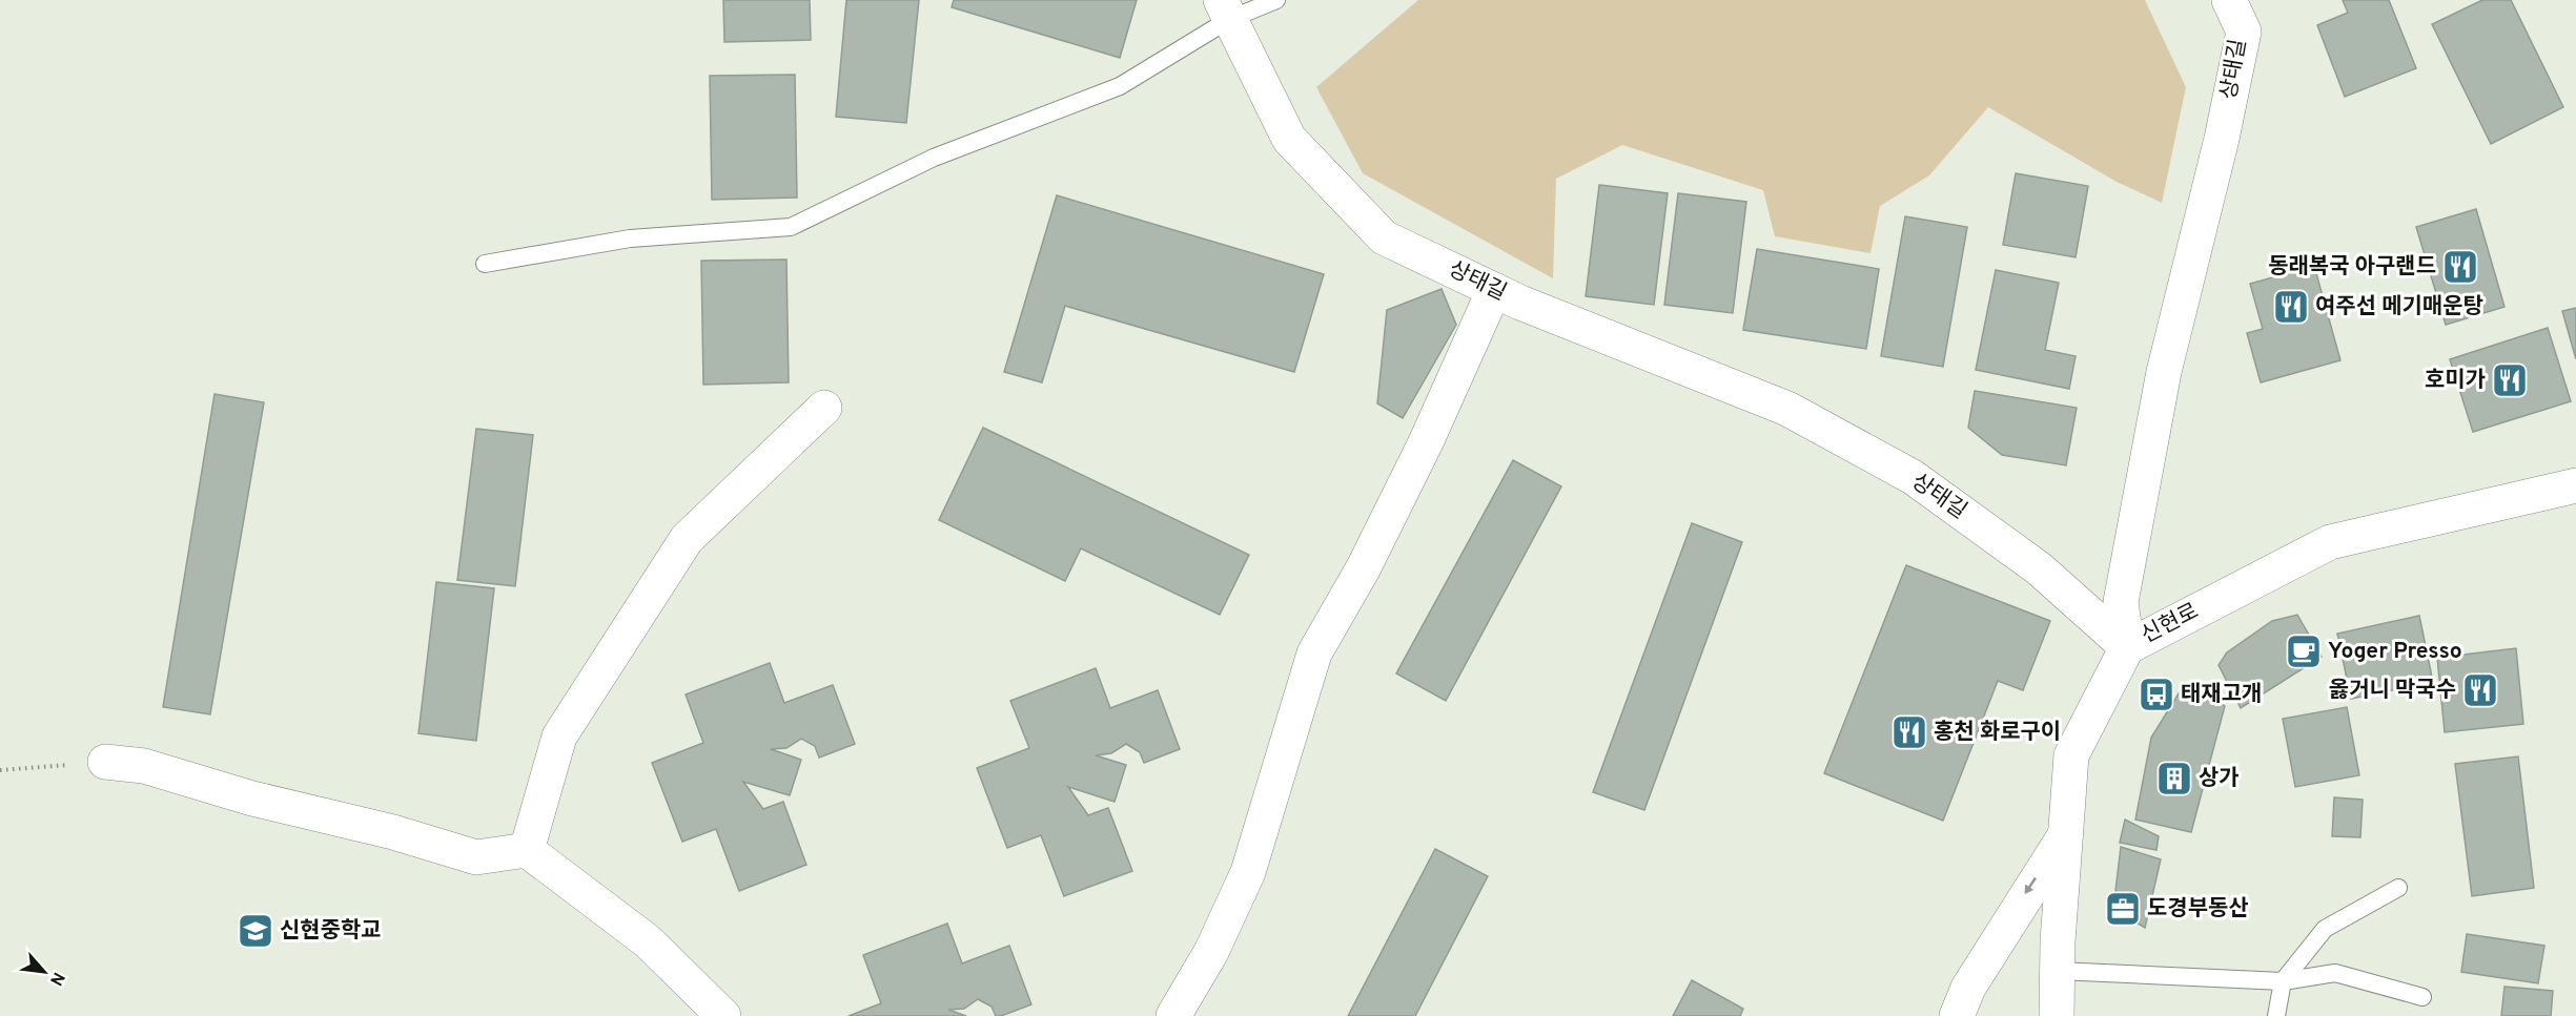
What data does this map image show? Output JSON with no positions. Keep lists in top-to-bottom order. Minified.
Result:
{"streets":{"street":["상태길","신현로"]},"crossings":[["상태길","신현로"]],"places":{"restaurant":["동래복국 아구랜드","여주선 메기매운탕","호미가","옳거니 막국수","홍천 화로구이"],"cafe":["Yoger Presso"],"bus stop":["태재고개"],"building":["상가"],"office":["도경부동산"],"school or university":["신현중학교"]},"north":"bottom right"}
